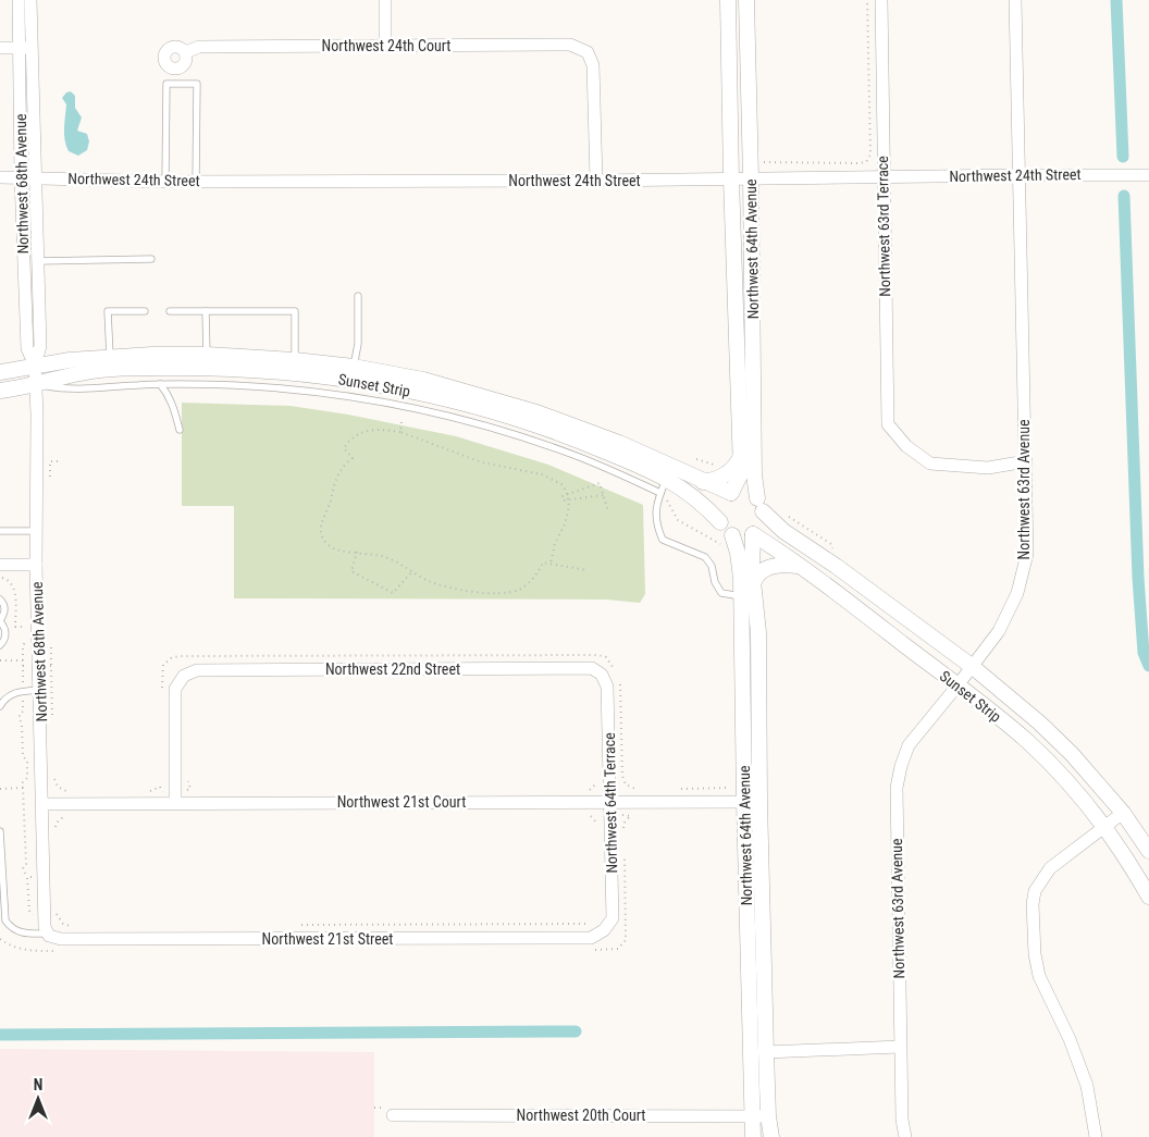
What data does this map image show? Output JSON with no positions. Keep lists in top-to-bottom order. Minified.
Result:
{"streets":{"street":["Northwest 24th Court","Northwest 24th Street","Northwest 68th Avenue","Northwest 63rd Terrace","Northwest 64th Avenue","Sunset Strip","Northwest 63rd Avenue","Northwest 22nd Street","Northwest 21st Court","Northwest 64th Terrace","Northwest 21st Street","Northwest 20th Court"]},"crossings":[["Northwest 24th Court","Northwest 24th Street"],["Northwest 24th Street","Northwest 68th Avenue"],["Northwest 24th Street","Northwest 63rd Terrace"],["Northwest 24th Street","Northwest 64th Avenue"],["Northwest 24th Street","Northwest 63rd Avenue"],["Northwest 68th Avenue","Sunset Strip"],["Northwest 68th Avenue","Northwest 21st Court"],["Northwest 68th Avenue","Northwest 21st Street"],["Northwest 63rd Terrace","Northwest 63rd Avenue"],["Northwest 64th Avenue","Sunset Strip"],["Northwest 64th Avenue","Northwest 21st Court"],["Northwest 64th Avenue","Northwest 20th Court"],["Sunset Strip","Northwest 63rd Avenue"],["Northwest 22nd Street","Northwest 21st Court"],["Northwest 22nd Street","Northwest 64th Terrace"],["Northwest 21st Court","Northwest 64th Terrace"],["Northwest 64th Terrace","Northwest 21st Street"]],"north":"top"}
